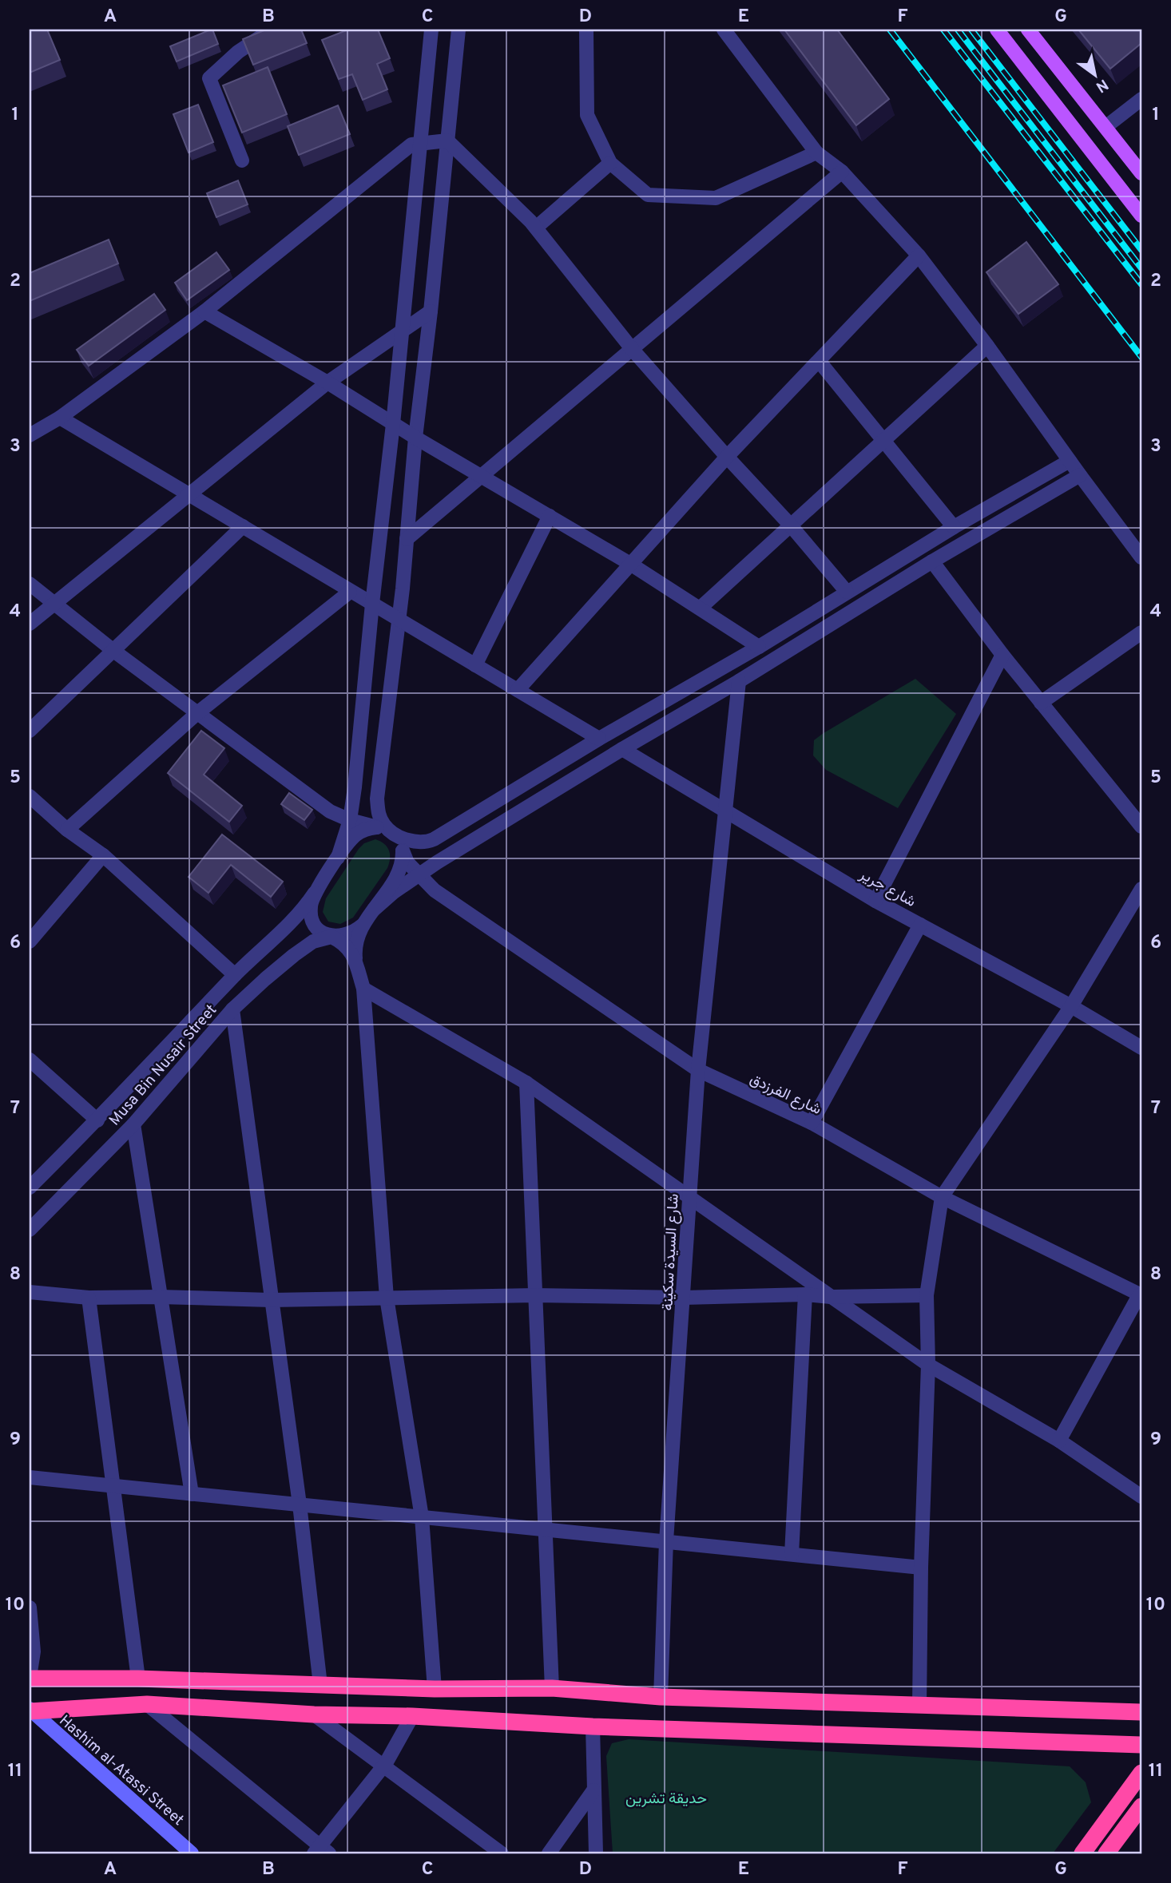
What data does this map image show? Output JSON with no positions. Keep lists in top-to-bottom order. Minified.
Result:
{"streets":{"main road":["Hashim al-Atassi Street"],"street":["شارع جرير","Musa Bin Nusair Street","شارع الفرزدق","شارع السيدة سكينة"]},"crossings":[["شارع جرير","شارع السيدة سكينة"],["شارع الفرزدق","شارع السيدة سكينة"]],"parks":["حديقة تشرين"],"north":"bottom right","grid":{"columns":["A","B","C","D","E","F","G"],"rows":["1","2","3","4","5","6","7","8","9","10","11"]}}
